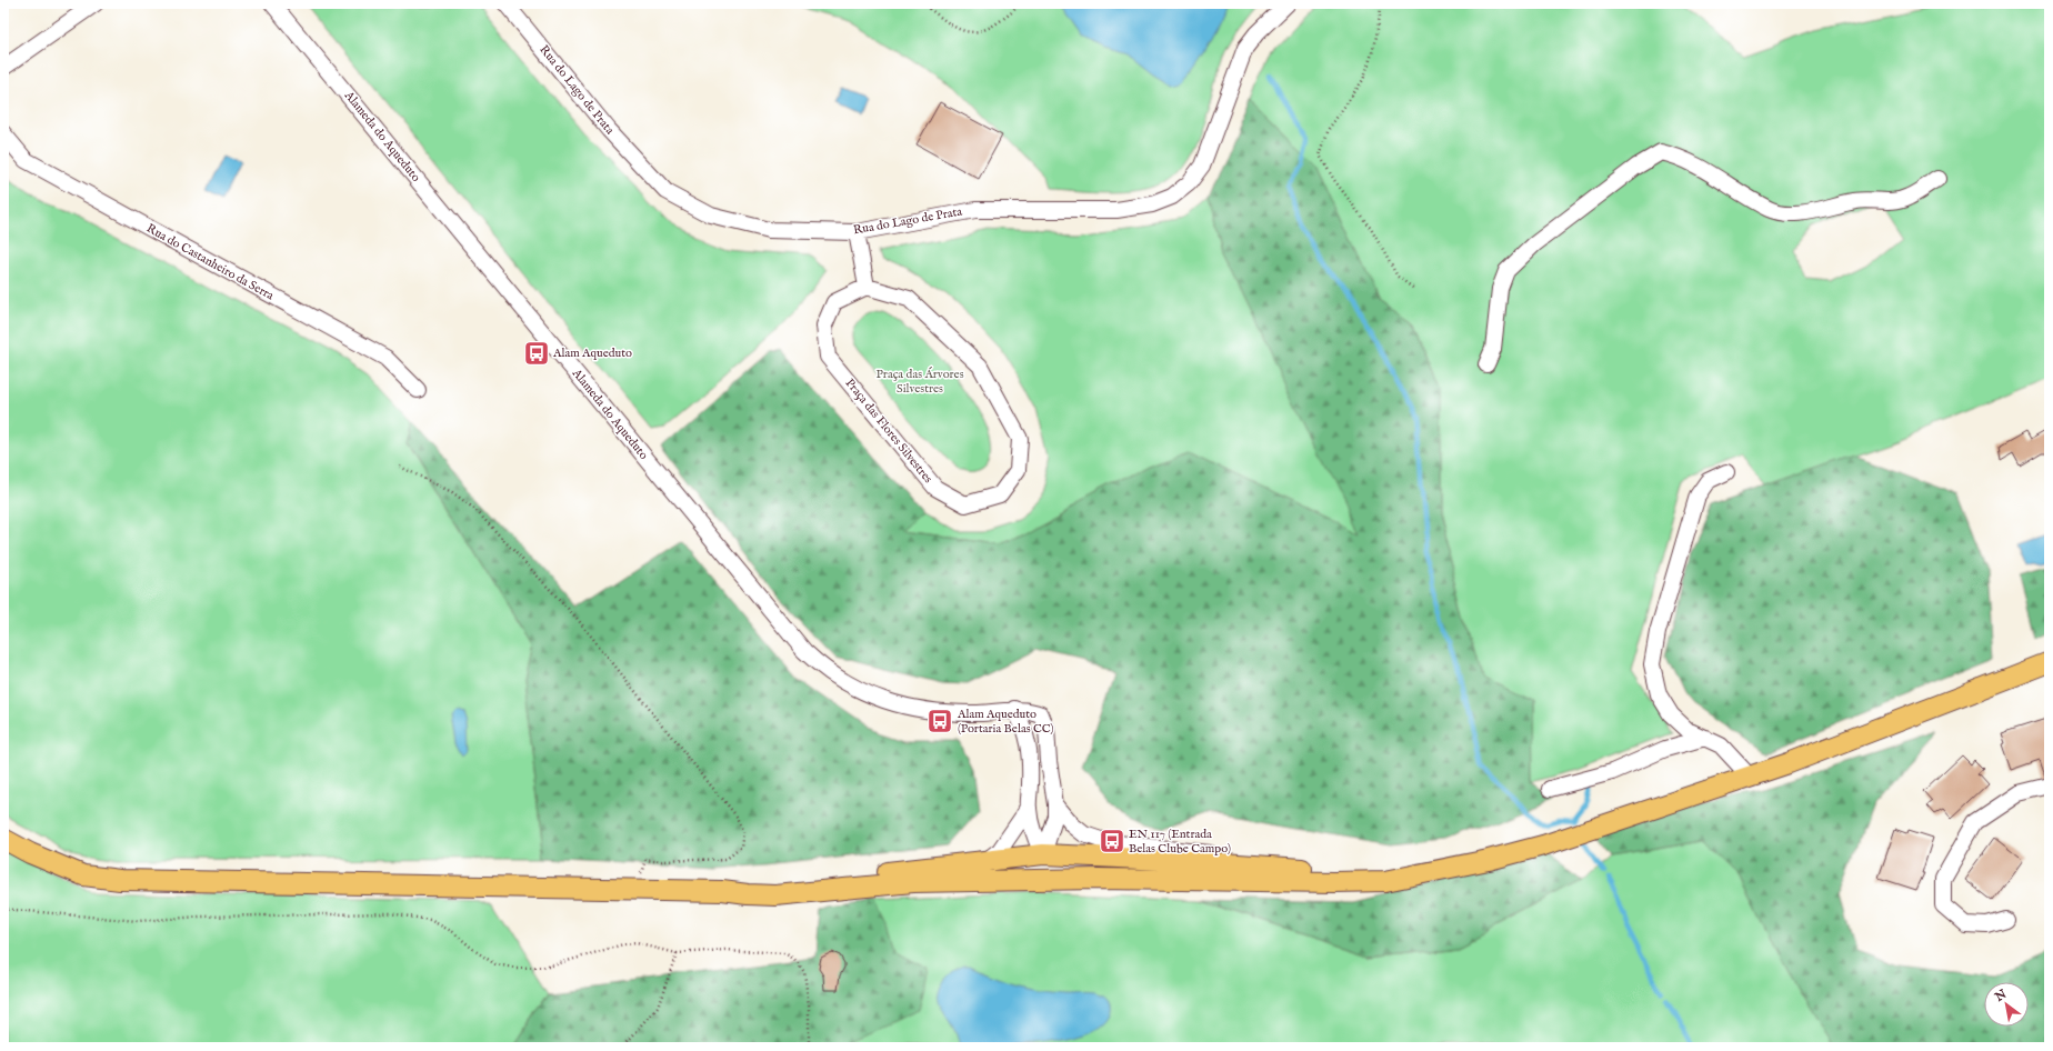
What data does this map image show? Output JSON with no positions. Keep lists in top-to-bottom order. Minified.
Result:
{"streets":{"street":["Rua do Lago de Prata","Alameda do Aqueduto","Rua do Castanheiro da Serra","Praça das Flores Silvestres"]},"parks":["Praça das Árvores Silvestres"],"places":{"bus stop":["Alam Aqueduto","Alam Aqueduto (Portaria Belas CC)","EN 117 (Entrada Belas Clube Campo)"]},"north":"top left"}
